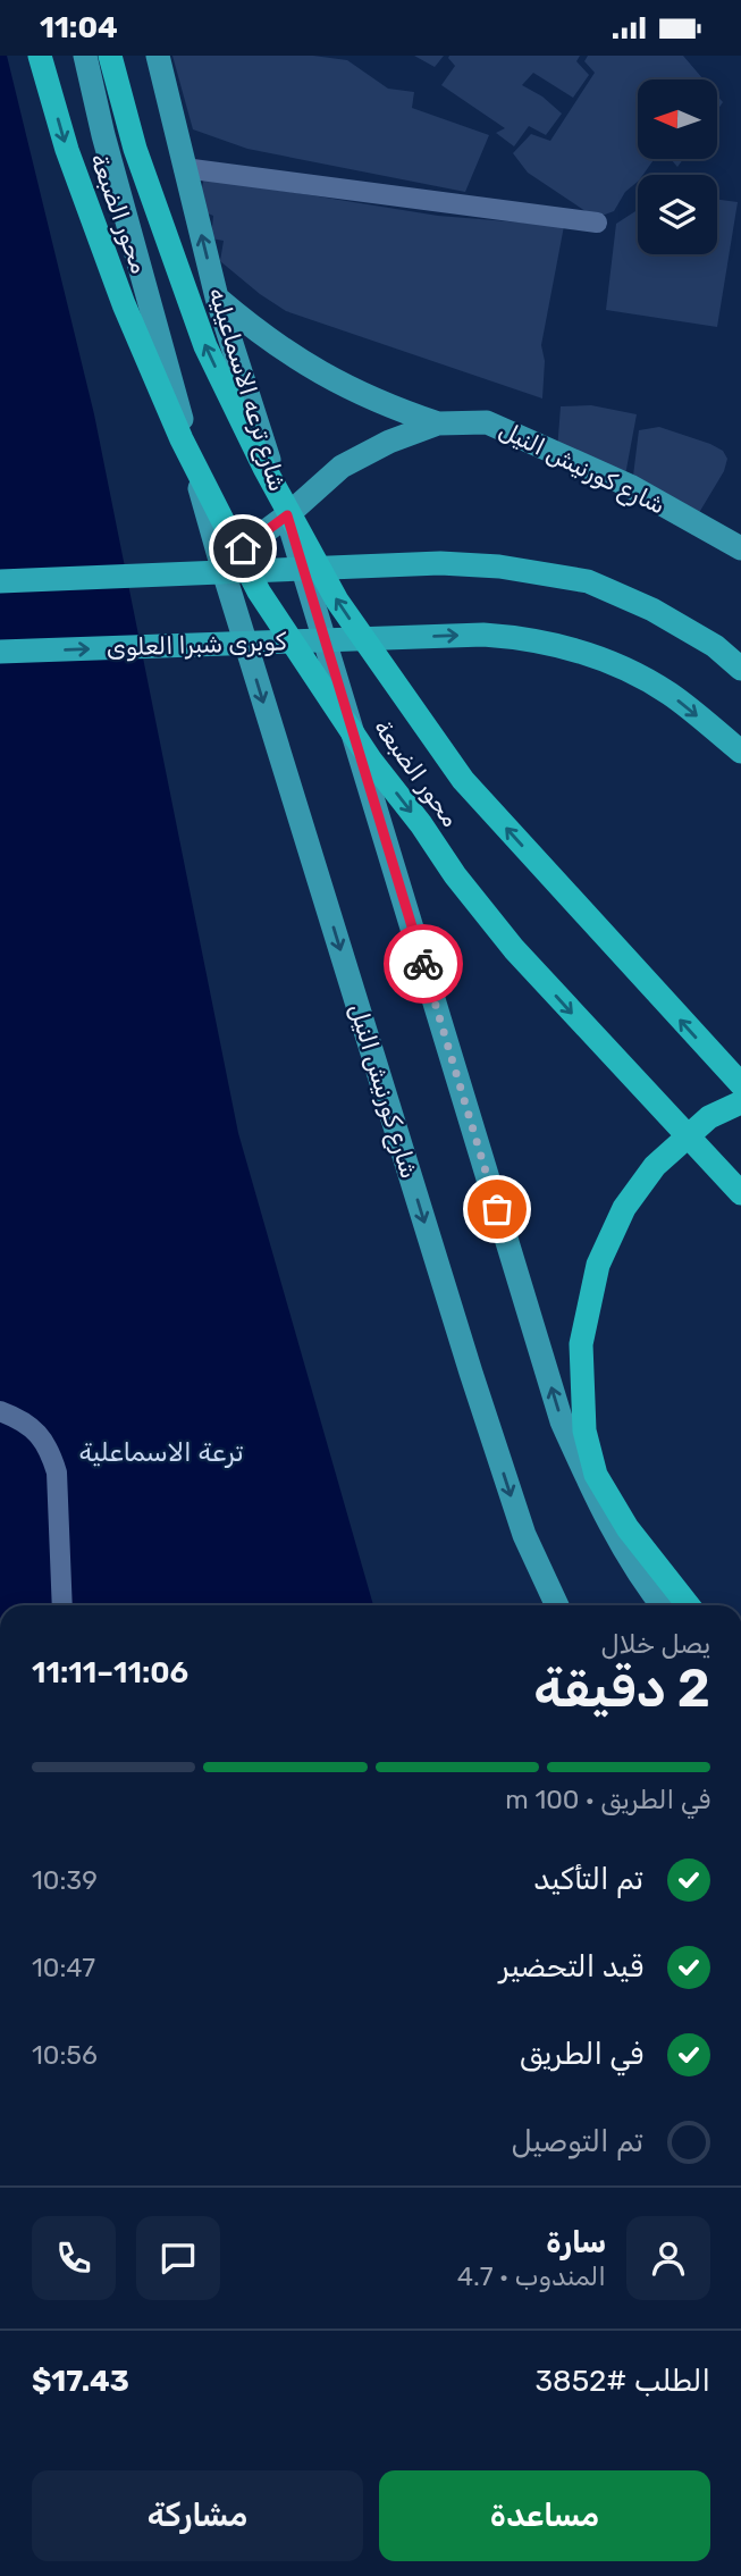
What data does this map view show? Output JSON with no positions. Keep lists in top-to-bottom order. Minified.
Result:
{"streets":{"highway":["محور الضبعة","كوبرى شبرا العلوى"],"main road":["شارع ترعه الاسماعيليه","شارع كورنيش النيل"]},"crossings":[["شارع ترعه الاسماعيليه","شارع كورنيش النيل"]],"one_way":["شارع ترعه الاسماعيليه","شارع كورنيش النيل"],"water":["ترعة الاسماعلية"],"north":"left","page":{"status":"11:04","heading":["2 دقيقة","يصل خلال","11:06–11:11"],"panel":["سارة","المندوب · 4.7","الطلب #3852","$17.43"],"bar":"في الطريق · 100 m","list":[["تم التأكيد","10:39"],["قيد التحضير","10:47"],["في الطريق","10:56"],"تم التوصيل"],"buttons":["مساعدة","مشاركة"]}}
